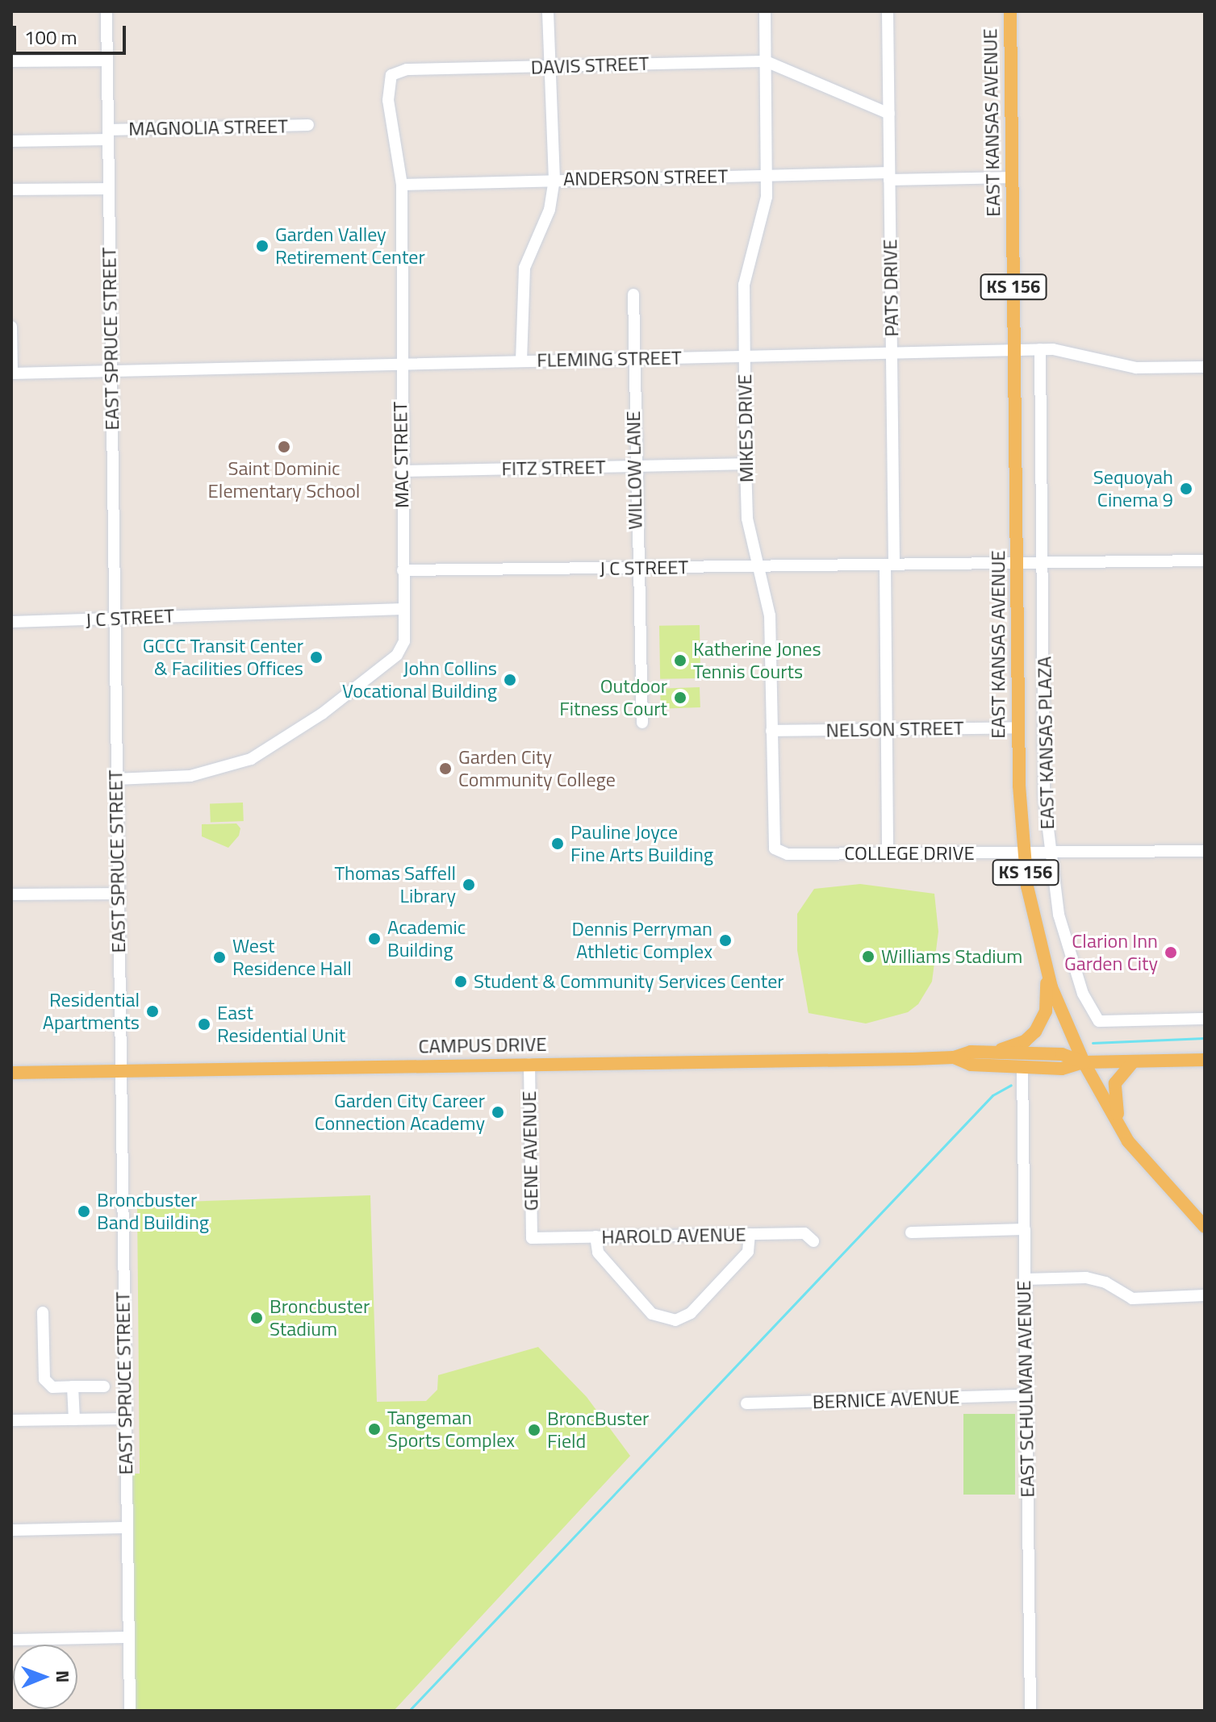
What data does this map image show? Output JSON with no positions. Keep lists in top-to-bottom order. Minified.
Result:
{"streets":{"main road":["EAST KANSAS AVENUE","KS 156","CAMPUS DRIVE"],"street":["DAVIS STREET","MAGNOLIA STREET","ANDERSON STREET","PATS DRIVE","EAST SPRUCE STREET","FLEMING STREET","MIKES DRIVE","MAC STREET","FITZ STREET","WILLOW LANE","J C STREET","NELSON STREET","EAST KANSAS PLAZA","COLLEGE DRIVE","GENE AVENUE","HAROLD AVENUE","EAST SCHULMAN AVENUE","BERNICE AVENUE"]},"crossings":[["DAVIS STREET","ANDERSON STREET"],["DAVIS STREET","PATS DRIVE"],["DAVIS STREET","MIKES DRIVE"],["DAVIS STREET","MAC STREET"],["EAST KANSAS AVENUE","ANDERSON STREET"],["EAST KANSAS AVENUE","FLEMING STREET"],["EAST KANSAS AVENUE","J C STREET"],["EAST KANSAS AVENUE","NELSON STREET"],["EAST KANSAS AVENUE","COLLEGE DRIVE"],["EAST KANSAS AVENUE","CAMPUS DRIVE"],["MAGNOLIA STREET","EAST SPRUCE STREET"],["ANDERSON STREET","PATS DRIVE"],["ANDERSON STREET","MIKES DRIVE"],["ANDERSON STREET","MAC STREET"],["PATS DRIVE","FLEMING STREET"],["PATS DRIVE","J C STREET"],["PATS DRIVE","NELSON STREET"],["PATS DRIVE","COLLEGE DRIVE"],["EAST SPRUCE STREET","FLEMING STREET"],["EAST SPRUCE STREET","MAC STREET"],["EAST SPRUCE STREET","J C STREET"],["EAST SPRUCE STREET","CAMPUS DRIVE"],["FLEMING STREET","MIKES DRIVE"],["FLEMING STREET","MAC STREET"],["FLEMING STREET","WILLOW LANE"],["FLEMING STREET","EAST KANSAS PLAZA"],["MIKES DRIVE","FITZ STREET"],["MIKES DRIVE","J C STREET"],["MIKES DRIVE","NELSON STREET"],["MIKES DRIVE","COLLEGE DRIVE"],["MAC STREET","FITZ STREET"],["MAC STREET","J C STREET"],["FITZ STREET","WILLOW LANE"],["WILLOW LANE","J C STREET"],["J C STREET","EAST KANSAS PLAZA"],["EAST KANSAS PLAZA","COLLEGE DRIVE"],["CAMPUS DRIVE","GENE AVENUE"],["CAMPUS DRIVE","EAST SCHULMAN AVENUE"],["GENE AVENUE","HAROLD AVENUE"],["EAST SCHULMAN AVENUE","BERNICE AVENUE"]],"places":["Garden Valley Retirement Center","Saint Dominic Elementary School","Sequoyah Cinema 9","GCCC Transit Center & Facilities Offices","Katherine Jones Tennis Courts","John Collins Vocational Building","Outdoor Fitness Court","Garden City Community College","Pauline Joyce Fine Arts Building","Thomas Saffell Library","Academic Building","Dennis Perryman Athletic Complex","Clarion Inn Garden City","Williams Stadium","West Residence Hall","Student & Community Services Center","Residential Apartments","East Residential Unit","Garden City Career Connection Academy","Broncbuster Band Building","Broncbuster Stadium","Tangeman Sports Complex","BroncBuster Field"],"scale_bar":"100 m","north":"right"}
